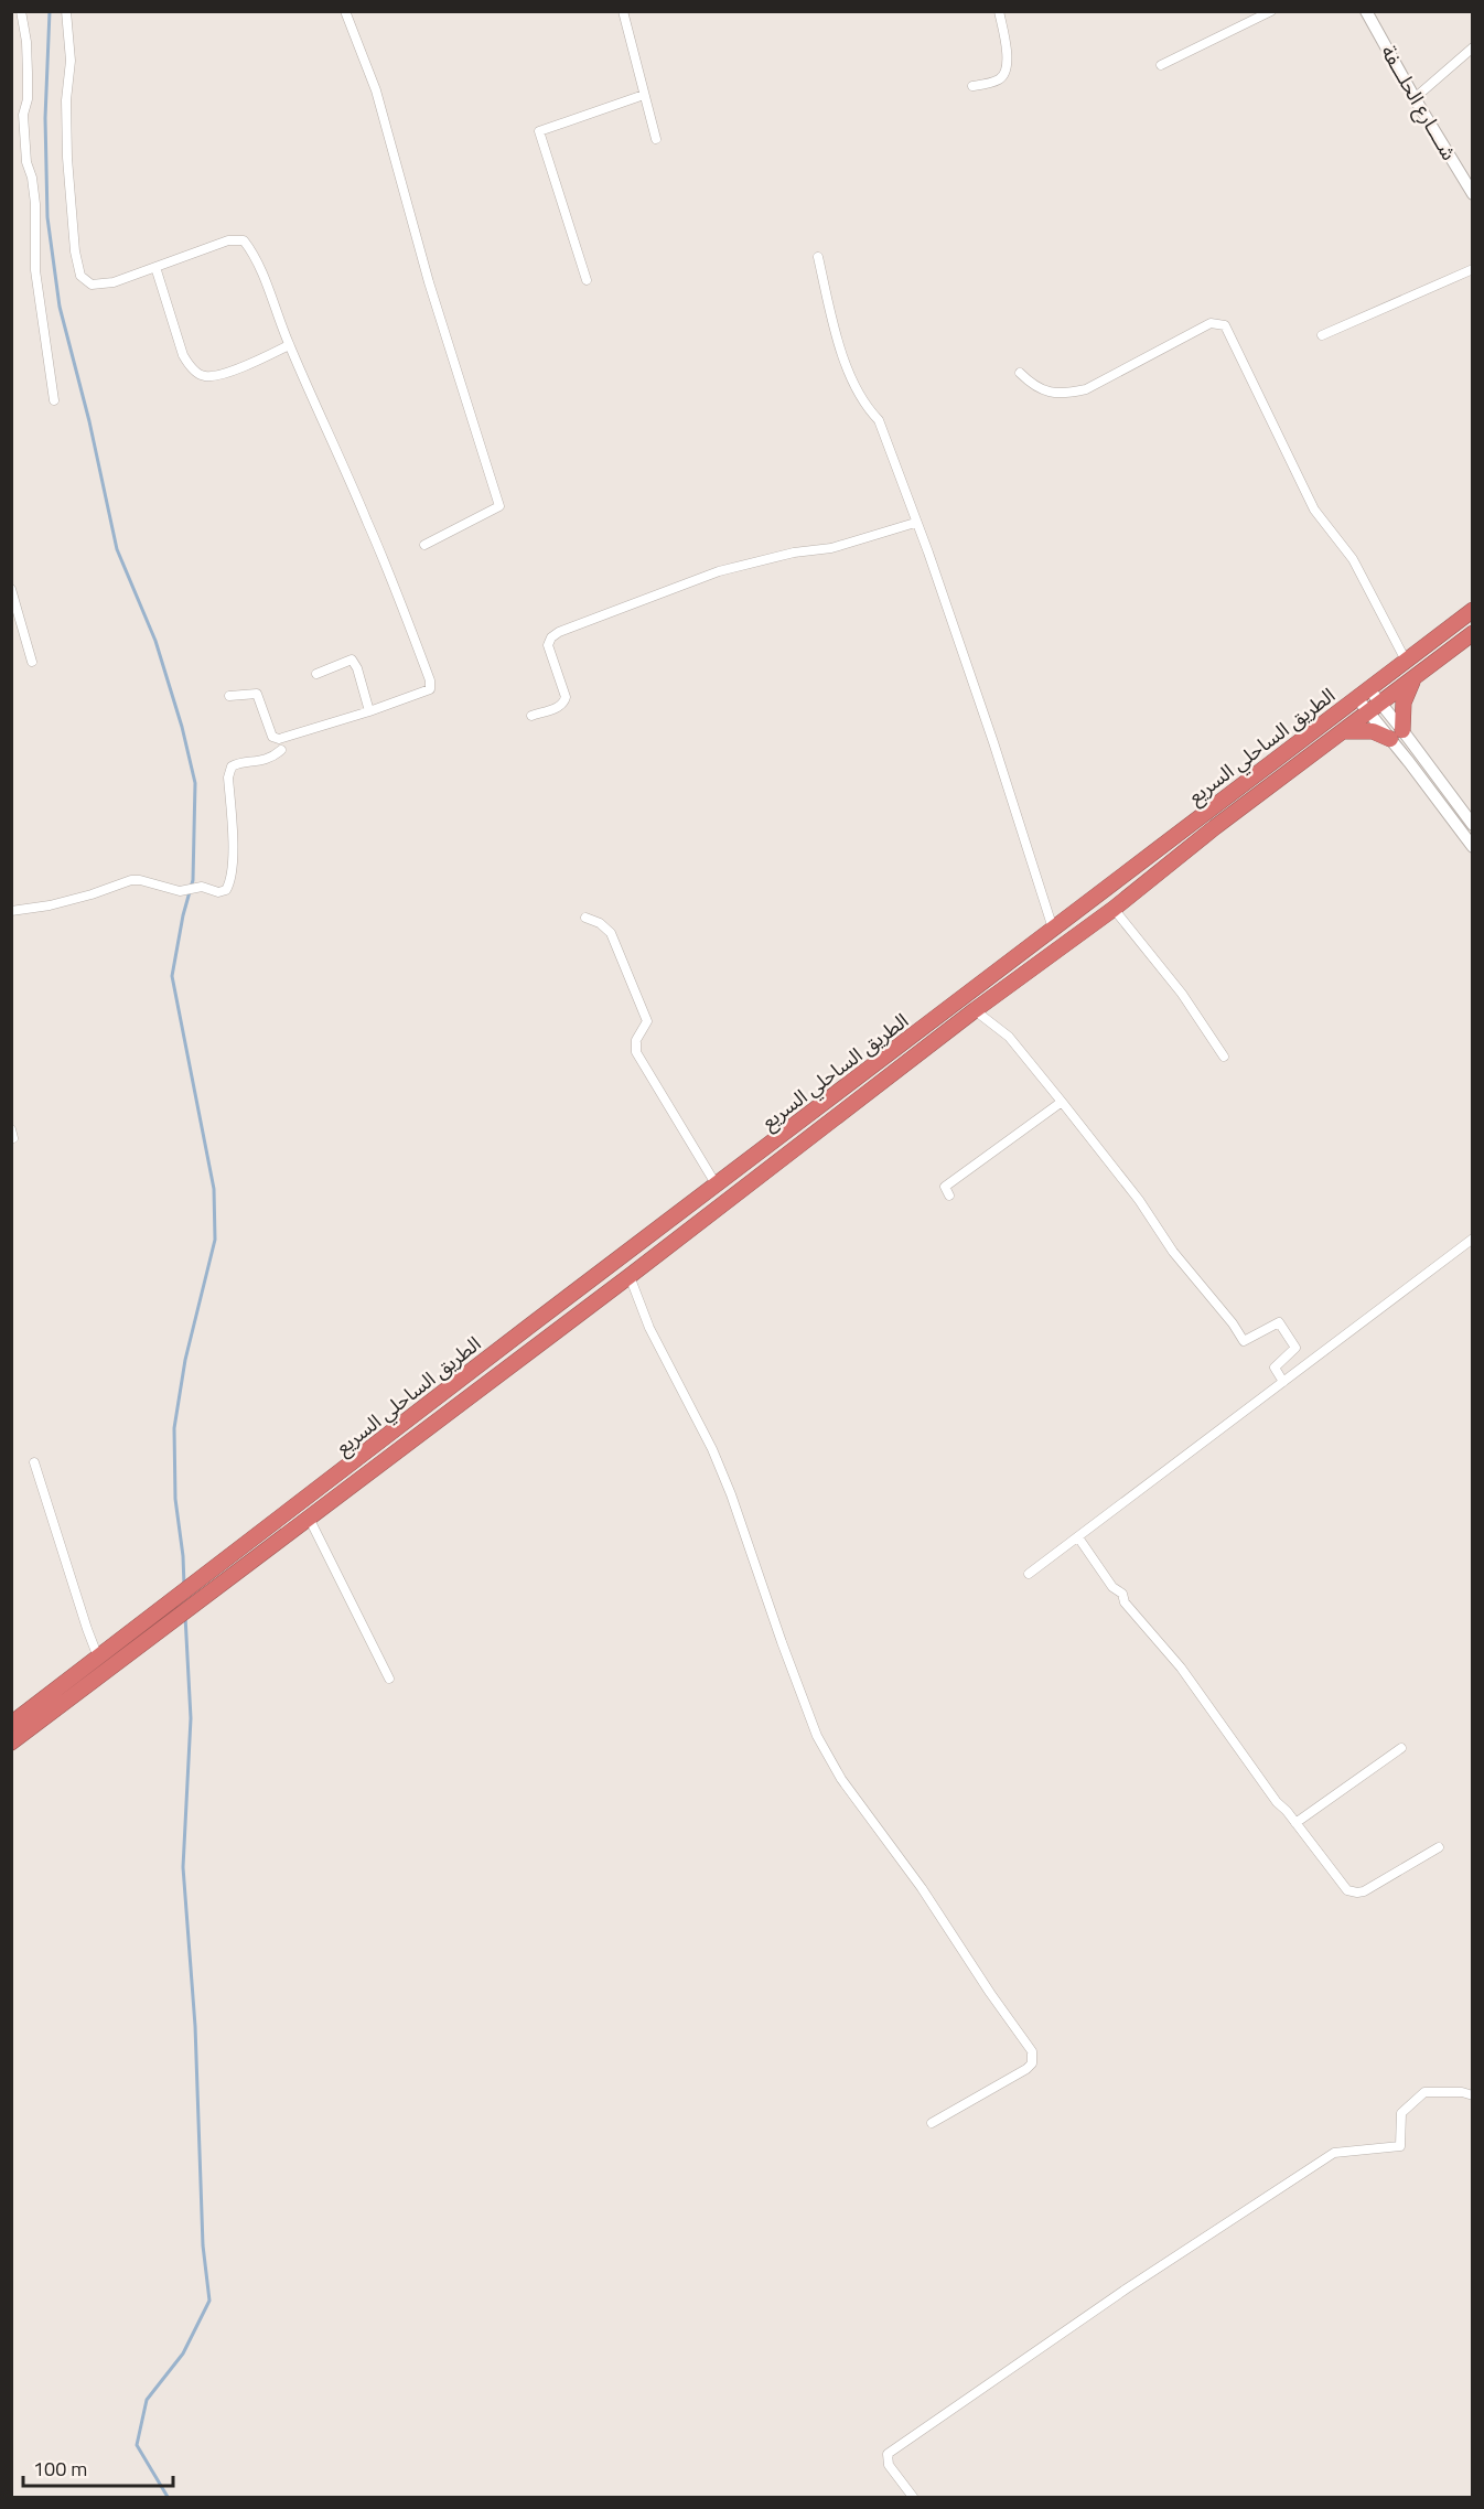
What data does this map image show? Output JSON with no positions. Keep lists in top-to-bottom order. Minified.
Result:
{"streets":{"highway":["الطريق الساحلي السريع"],"street":["شــــارع الحلـــفة"]},"scale_bar":"100 m"}
